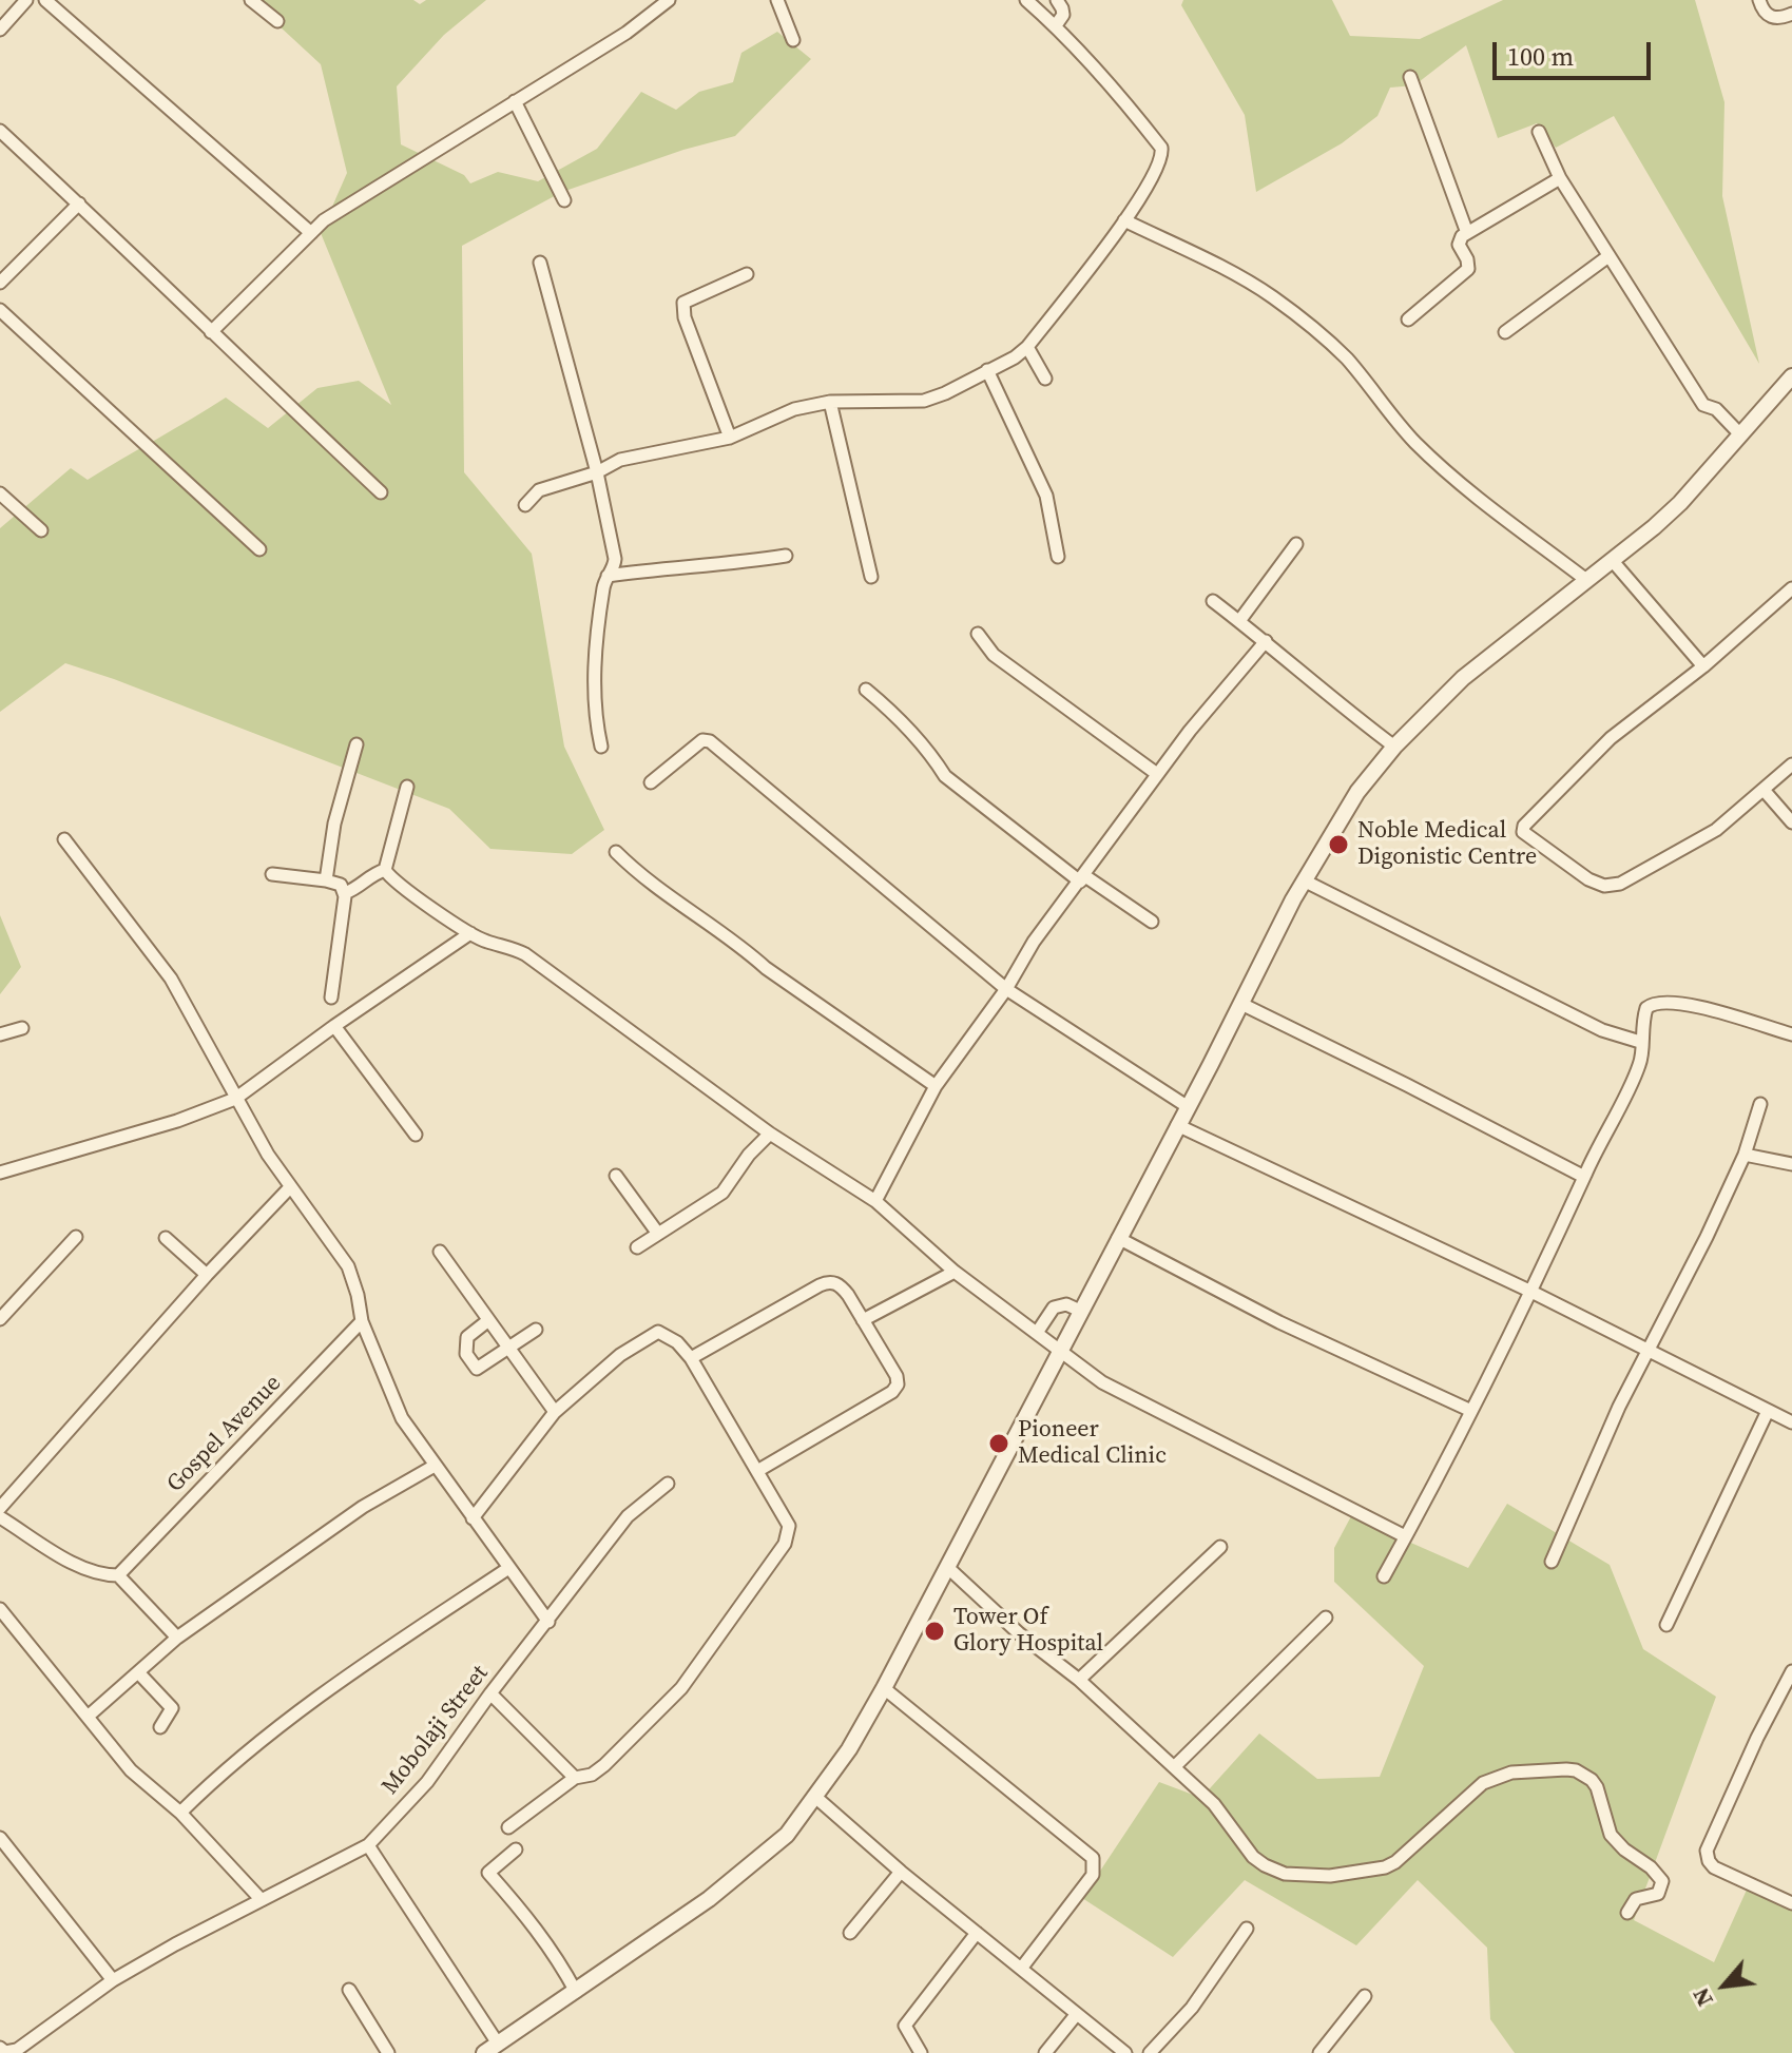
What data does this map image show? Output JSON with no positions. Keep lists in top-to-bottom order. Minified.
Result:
{"streets":{"street":["Gospel Avenue","Mobolaji Street"]},"places":["Noble Medical Digonistic Centre","Pioneer Medical Clinic","Tower Of Glory Hospital"],"scale_bar":"100 m","north":"bottom left"}
